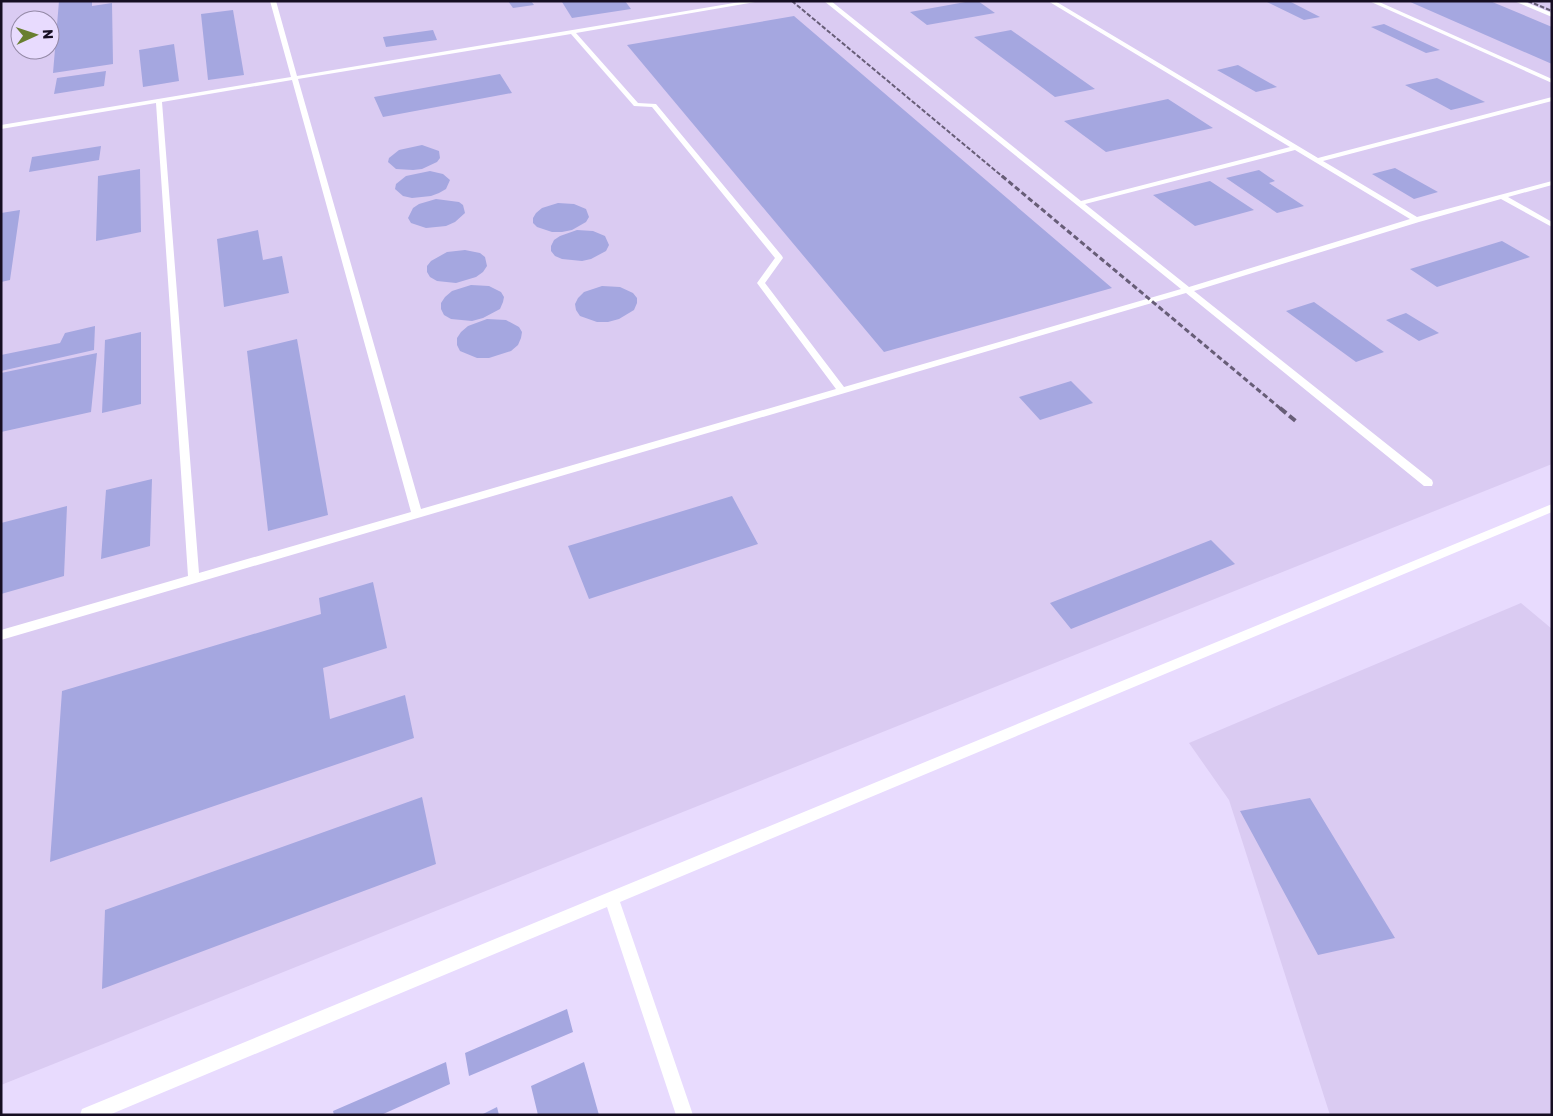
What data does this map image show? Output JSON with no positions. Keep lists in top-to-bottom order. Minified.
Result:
{"north":"right"}
